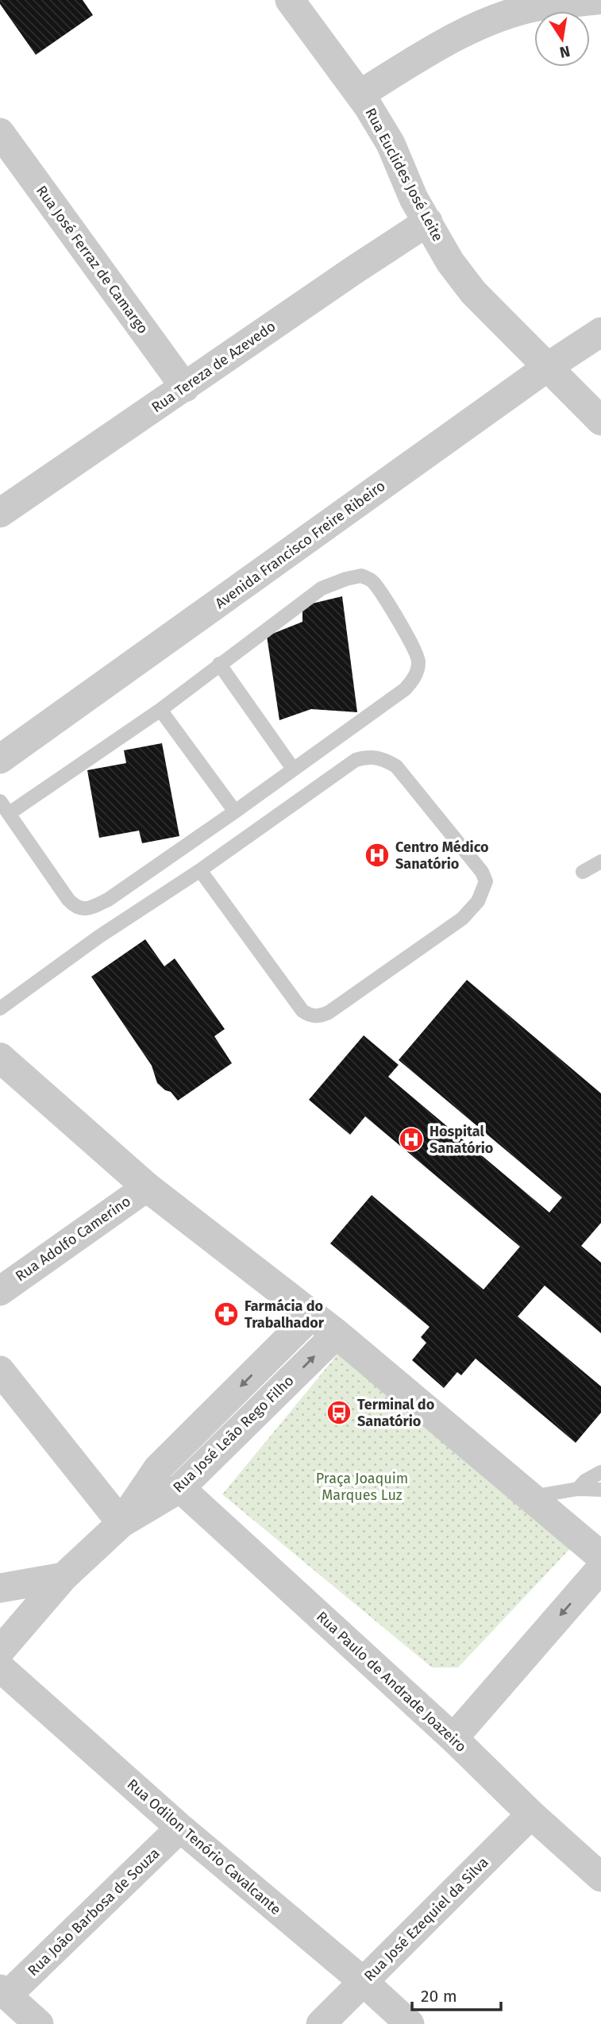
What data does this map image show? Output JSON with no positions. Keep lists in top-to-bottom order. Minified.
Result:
{"streets":{"street":["Rua Euclides José Leite","Rua José Ferraz de Camargo","Rua Tereza de Azevedo","Avenida Francisco Freire Ribeiro","Rua Adolfo Camerino","Rua José Leão Rego Filho","Rua Paulo de Andrade Joazeiro","Rua Odilon Tenório Cavalcante","Rua João Barbosa de Souza","Rua José Ezequiel da Silva"]},"crossings":[["Rua Euclides José Leite","Rua Tereza de Azevedo"],["Rua Euclides José Leite","Avenida Francisco Freire Ribeiro"],["Rua José Ferraz de Camargo","Rua Tereza de Azevedo"],["Rua José Leão Rego Filho","Rua Paulo de Andrade Joazeiro"],["Rua Paulo de Andrade Joazeiro","Rua José Ezequiel da Silva"],["Rua Odilon Tenório Cavalcante","Rua João Barbosa de Souza"],["Rua Odilon Tenório Cavalcante","Rua José Ezequiel da Silva"]],"parks":["Praça Joaquim Marques Luz"],"places":{"hospital":["Centro Médico Sanatório","Hospital Sanatório"],"pharmacy":["Farmácia do Trabalhador"],"bus stop":["Terminal do Sanatório"]},"scale_bar":"20 m","north":"bottom"}
